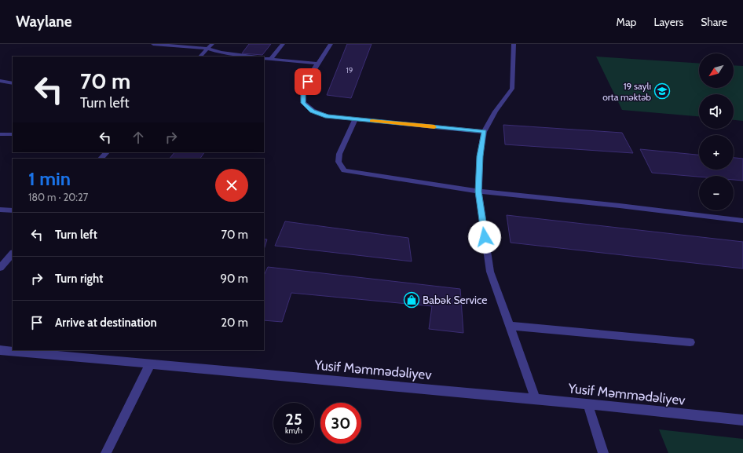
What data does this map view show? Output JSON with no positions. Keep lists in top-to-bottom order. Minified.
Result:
{"streets":{"street":["Yusif Məmmədəliyev"]},"places":{"school or university":["19 saylı orta məktəb"],"shop":["Babək Service"]},"house_numbers":["19"],"north":"bottom left","page":{"header":"Waylane","nav":["Map","Layers","Share"],"map_buttons":["+","−"],"turn":["70 m","Turn left"],"heading":["1 min","180 m · 20:27"],"list":[{"name":"Turn left","value":"70 m"},{"name":"Turn right","value":"90 m"},{"name":"Arrive at destination","value":"20 m"}],"speed":"25 km/h","limit":"30"}}
